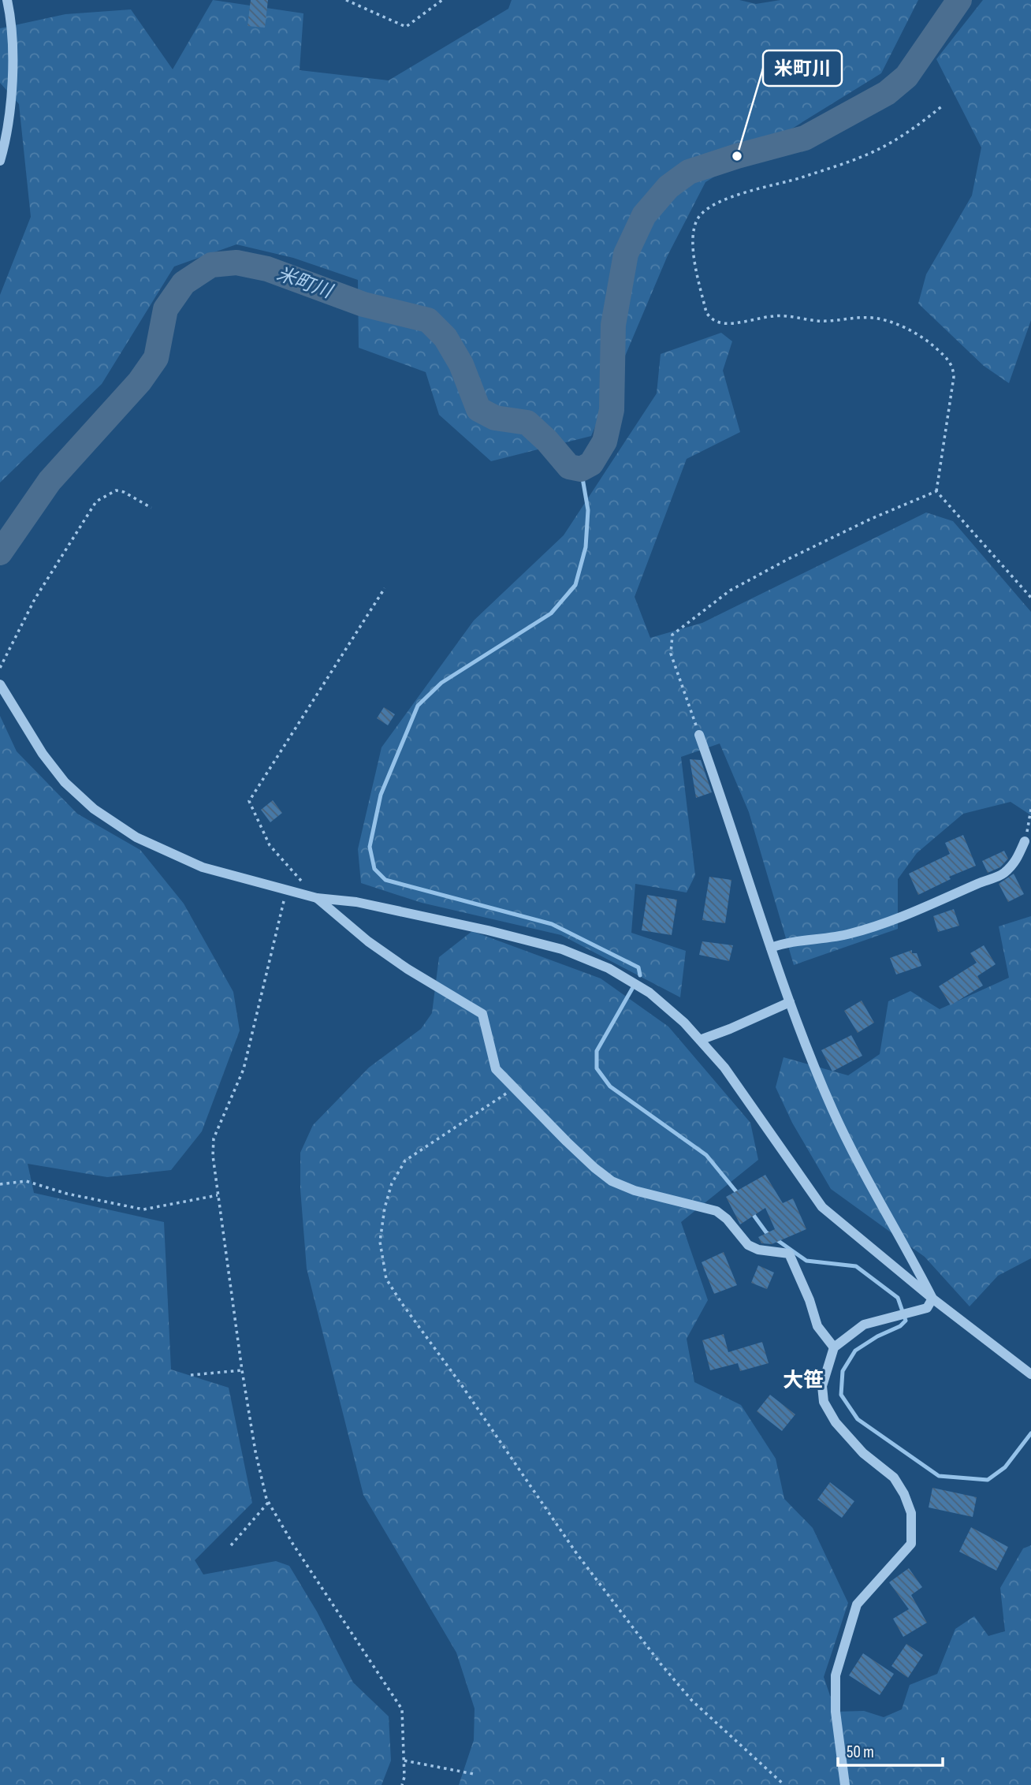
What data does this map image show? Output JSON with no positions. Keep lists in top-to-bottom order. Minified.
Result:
{"districts":["大笹"],"water":["米町川"],"places":["米町川"],"scale_bar":"50 m"}
